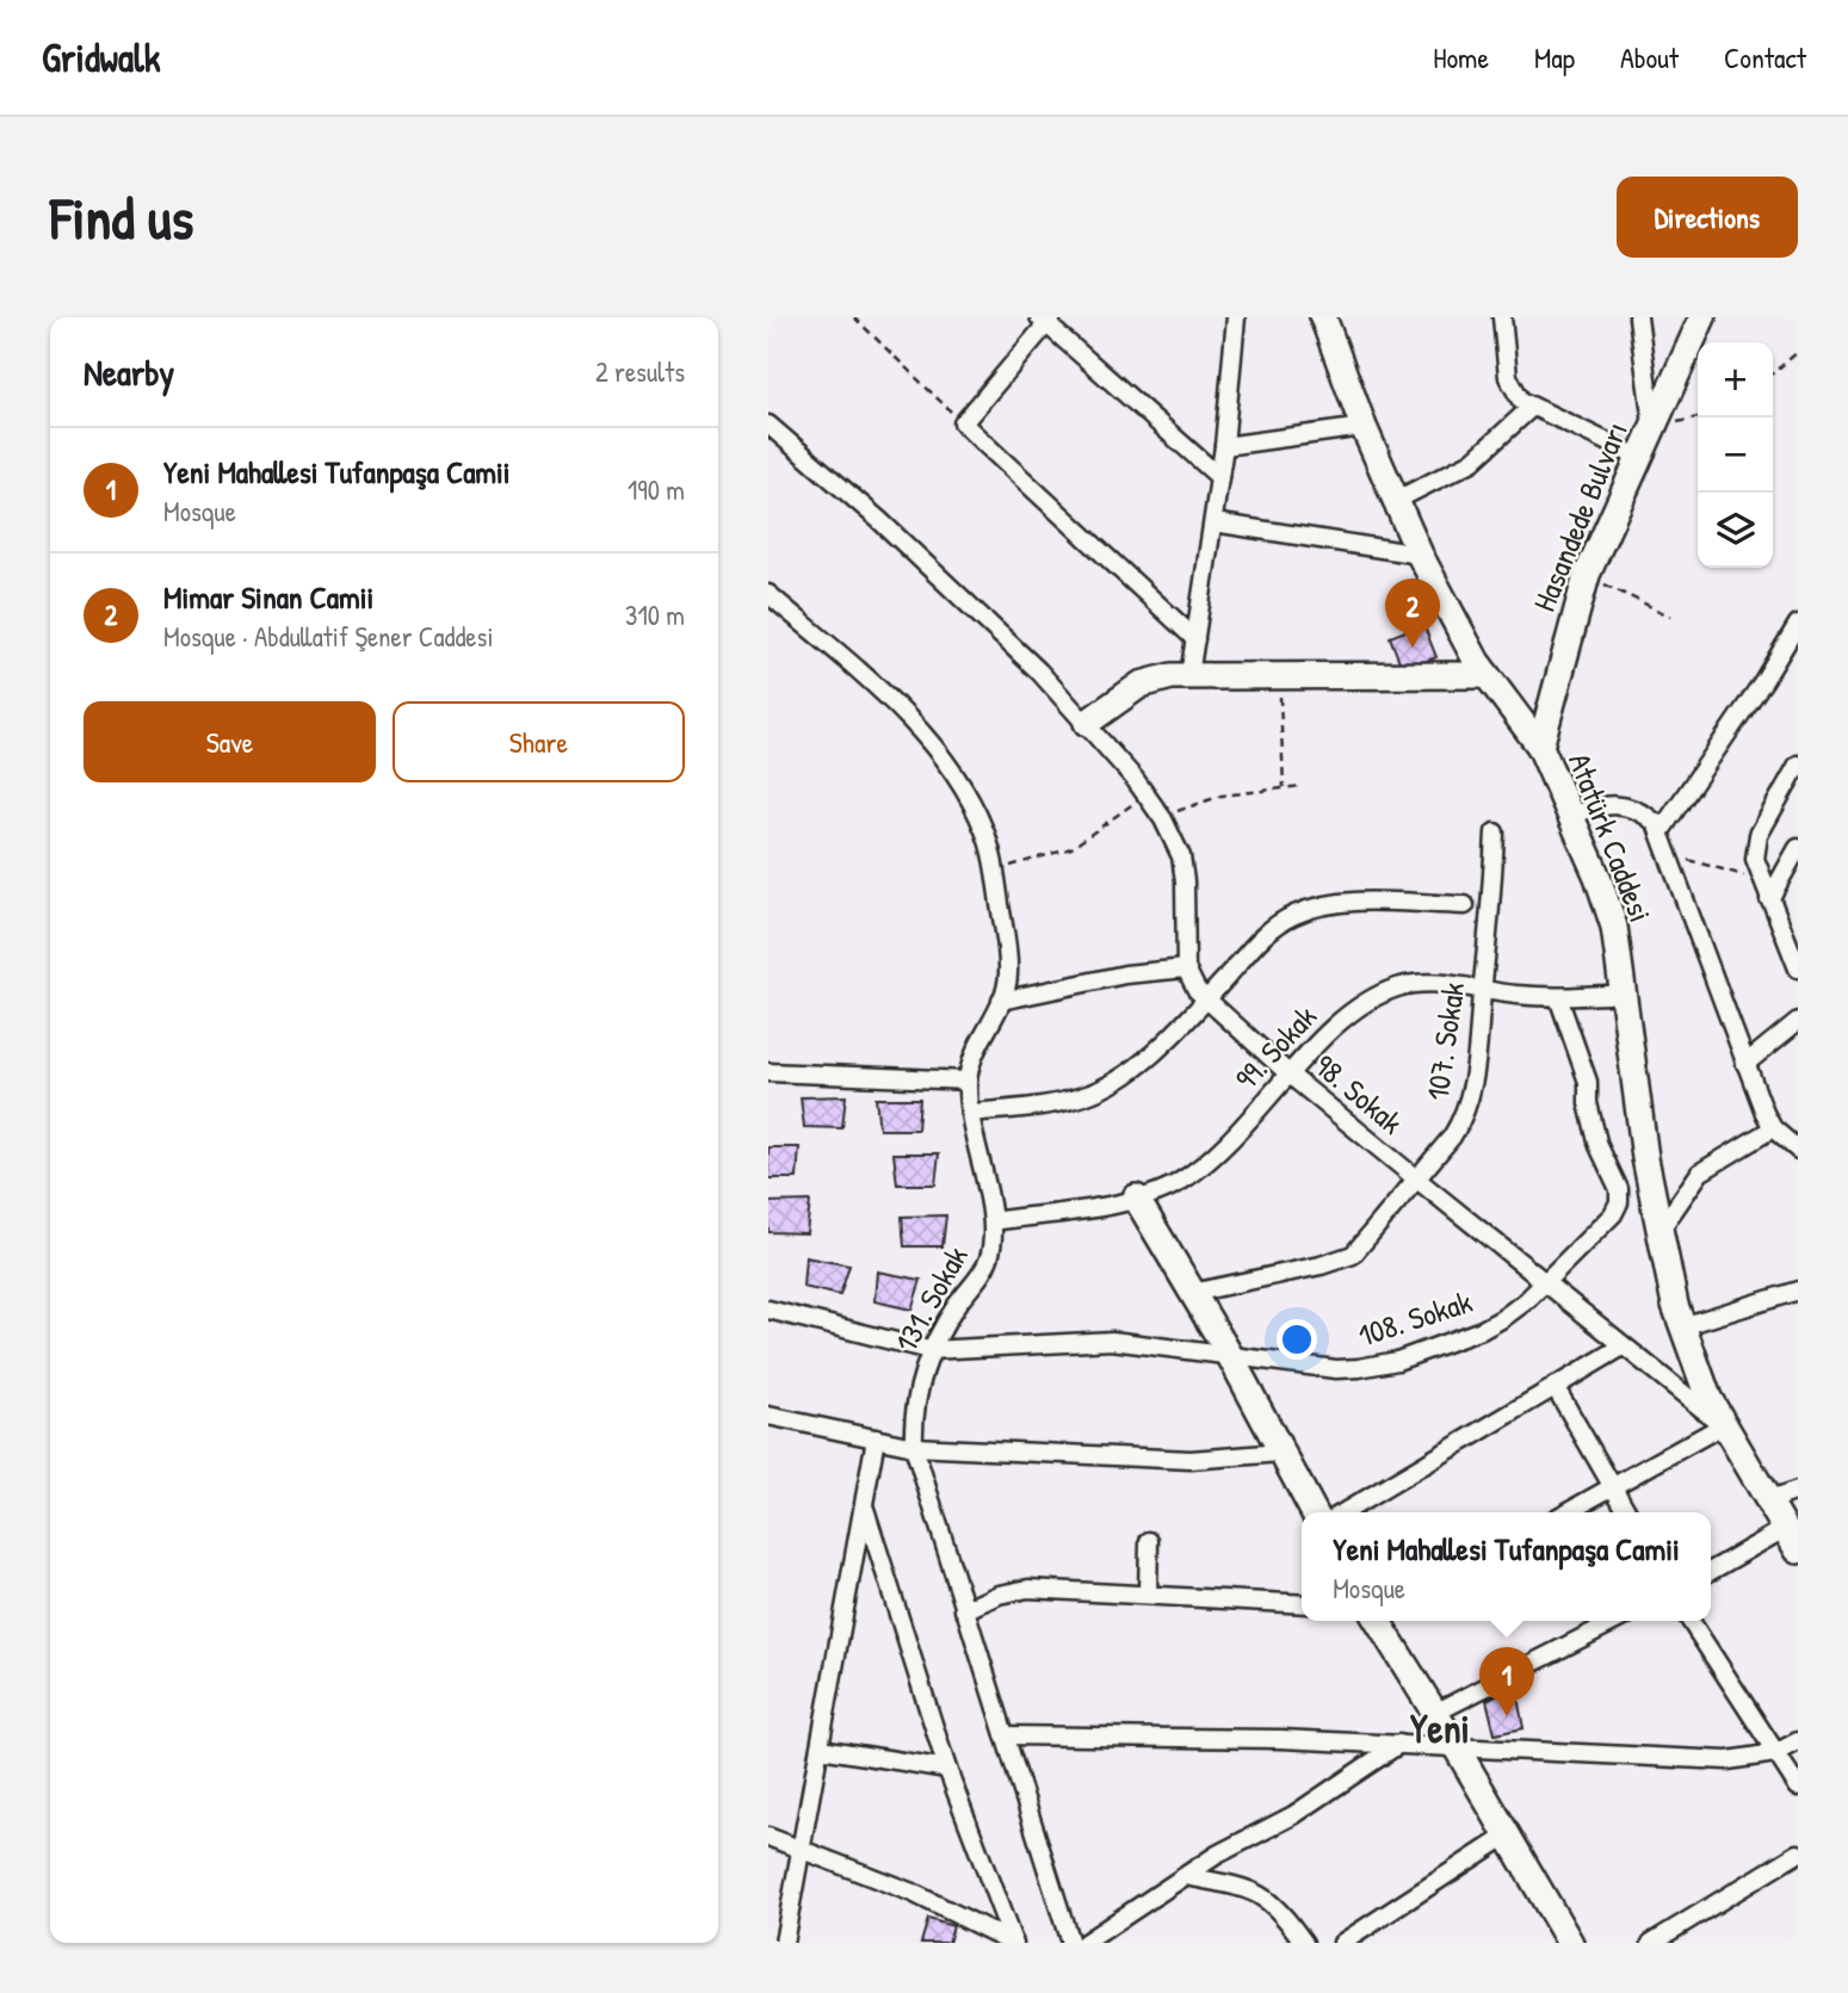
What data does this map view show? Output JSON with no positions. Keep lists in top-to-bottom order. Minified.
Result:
{"streets":{"street":["Hasandede Bulvarı","Atatürk Caddesi","107. Sokak","99. Sokak","98. Sokak","131. Sokak","108. Sokak"]},"crossings":[["Hasandede Bulvarı","Atatürk Caddesi"],["Atatürk Caddesi","99. Sokak"],["Atatürk Caddesi","98. Sokak"],["107. Sokak","99. Sokak"],["107. Sokak","98. Sokak"],["99. Sokak","98. Sokak"],["99. Sokak","131. Sokak"],["99. Sokak","108. Sokak"],["98. Sokak","108. Sokak"],["131. Sokak","108. Sokak"]],"districts":["Yeni"],"page":{"header":"Gridwalk","nav":["Home","Map","About","Contact"],"buttons":["Directions",["Save","Share"]],"title":"Find us","heading":["Nearby","2 results"],"map_buttons":["+","−"],"list":[{"mark":"1","name":"Yeni Mahallesi Tufanpaşa Camii","note":"Mosque","value":"190 m"},{"mark":"2","name":"Mimar Sinan Camii","note":"Mosque · Abdullatif Şener Caddesi","value":"310 m"}],"pins":["2","1"],"popup":["Yeni Mahallesi Tufanpaşa Camii","Mosque"]}}
